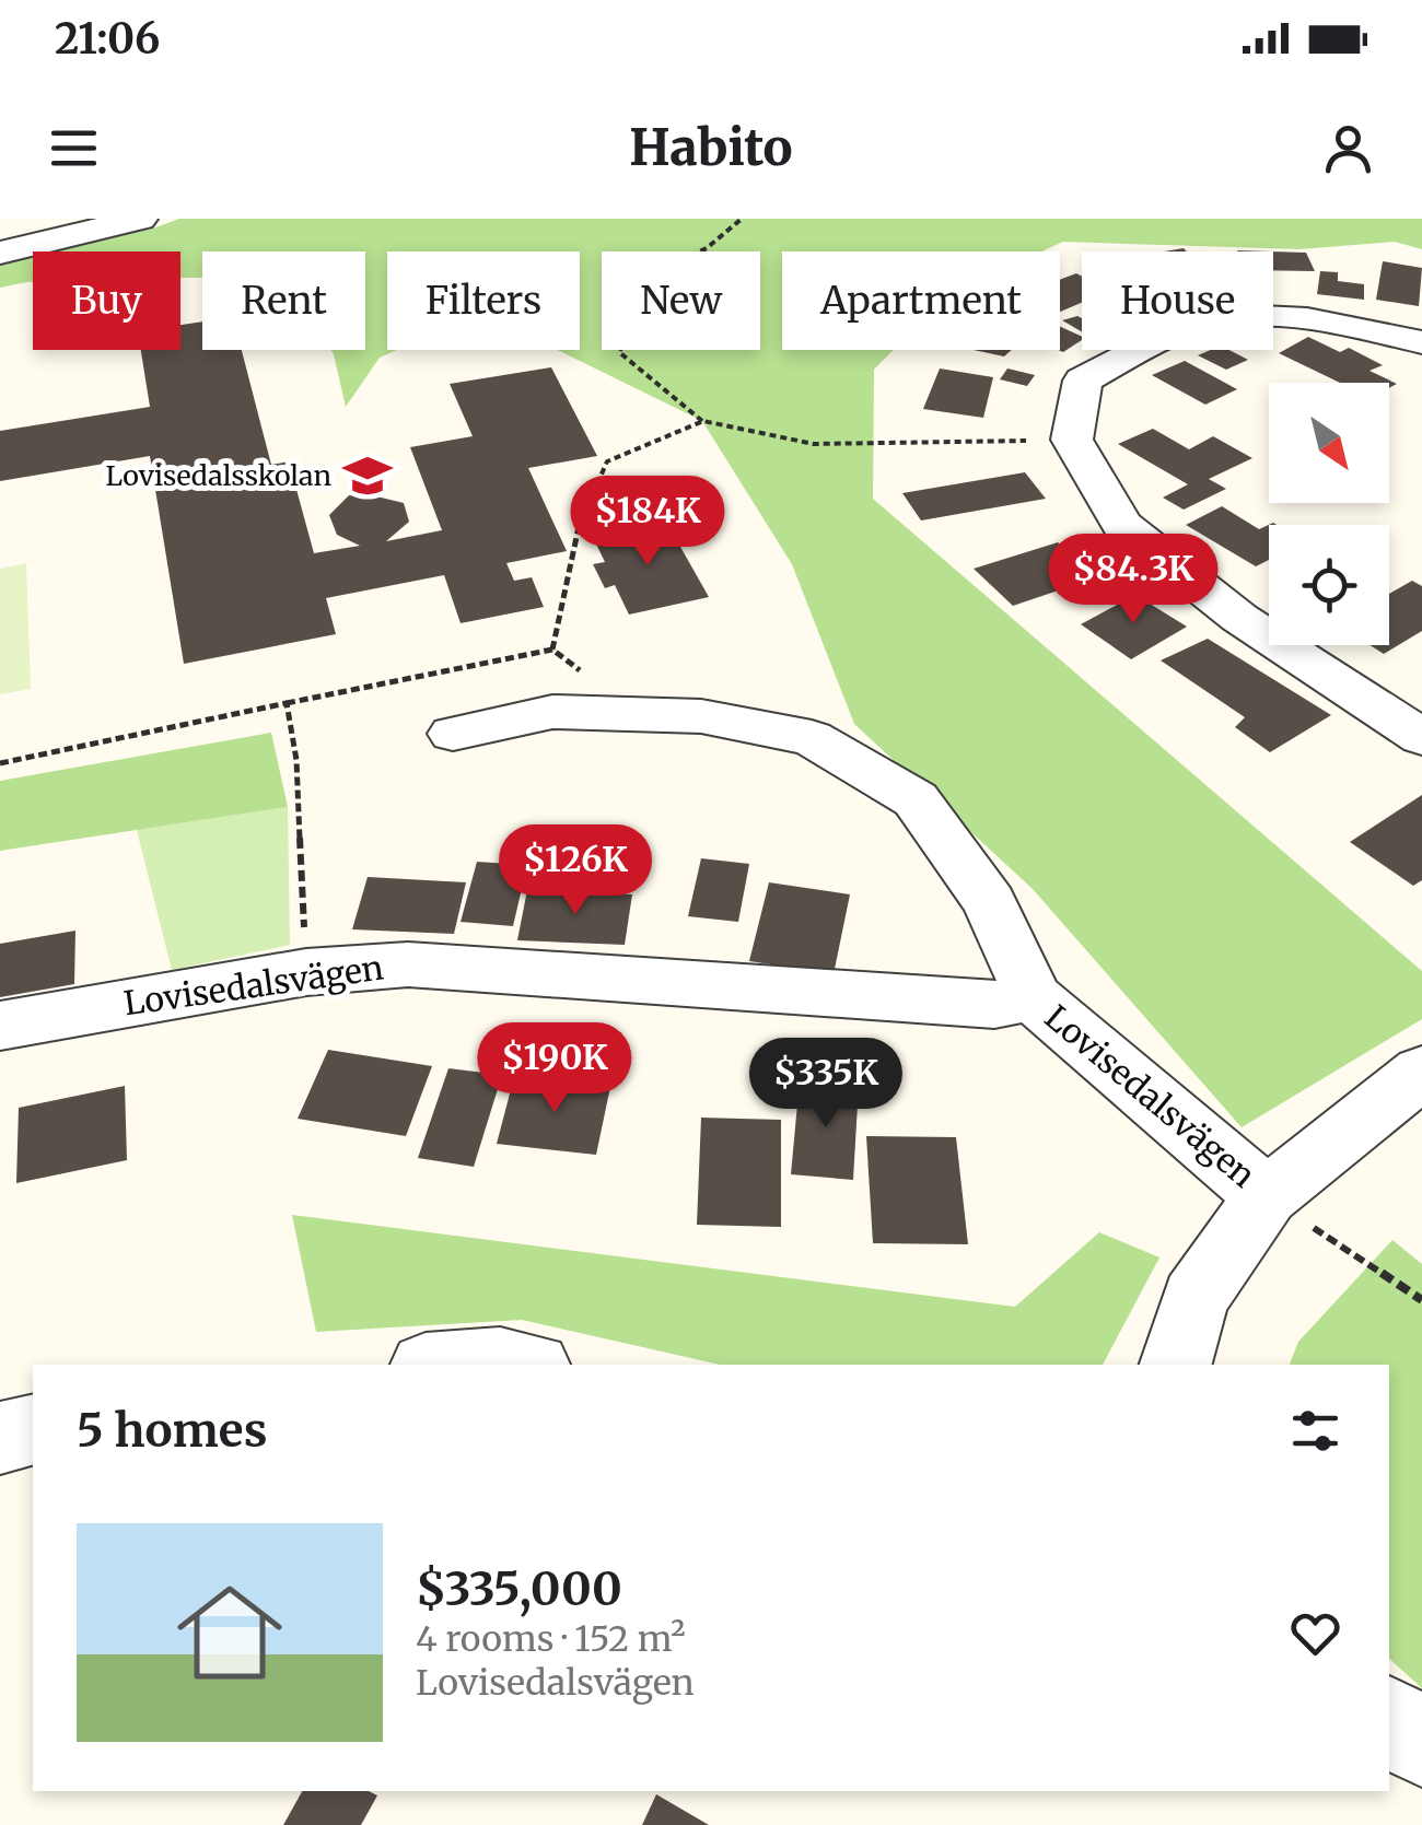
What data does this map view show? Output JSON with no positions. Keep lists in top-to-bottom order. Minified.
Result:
{"streets":{"street":["Lovisedalsvägen"]},"places":{"school or university":["Lovisedalsskolan"]},"north":"bottom right","page":{"status":"21:06","header":"Habito","chip":["Buy","Rent","Filters","New","Apartment","House"],"price":["$184K","$84.3K","$126K","$190K","$335K"],"heading":"5 homes","list":[{"name":"$335,000","note":"4 rooms · 152 m² · Lovisedalsvägen"}]}}
